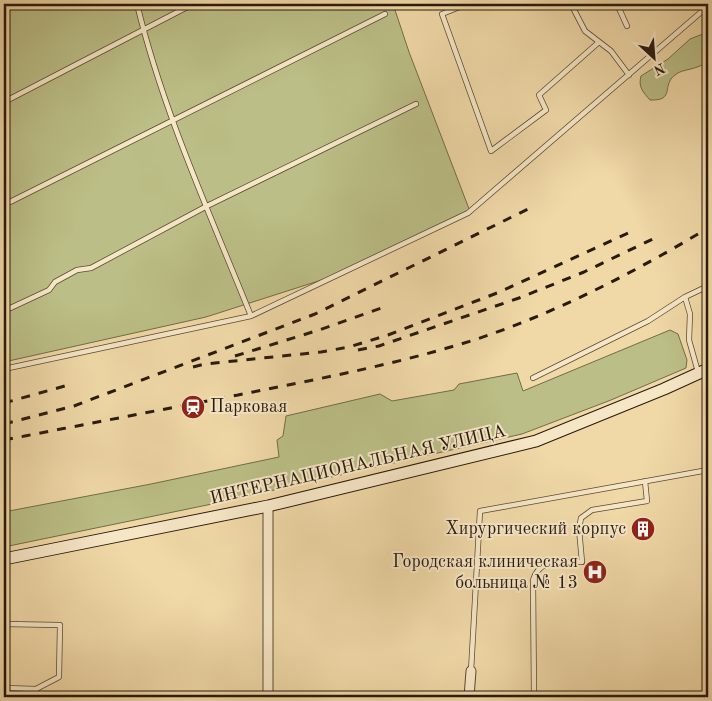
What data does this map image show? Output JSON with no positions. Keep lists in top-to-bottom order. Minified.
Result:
{"streets":{"main road":["ИНТЕРНАЦИОНАЛЬНАЯ УЛИЦА"]},"places":{"station":["Парковая"],"building":["Хирургический корпус"],"hospital":["Городская клиническая больница № 13"]},"north":"bottom right"}
